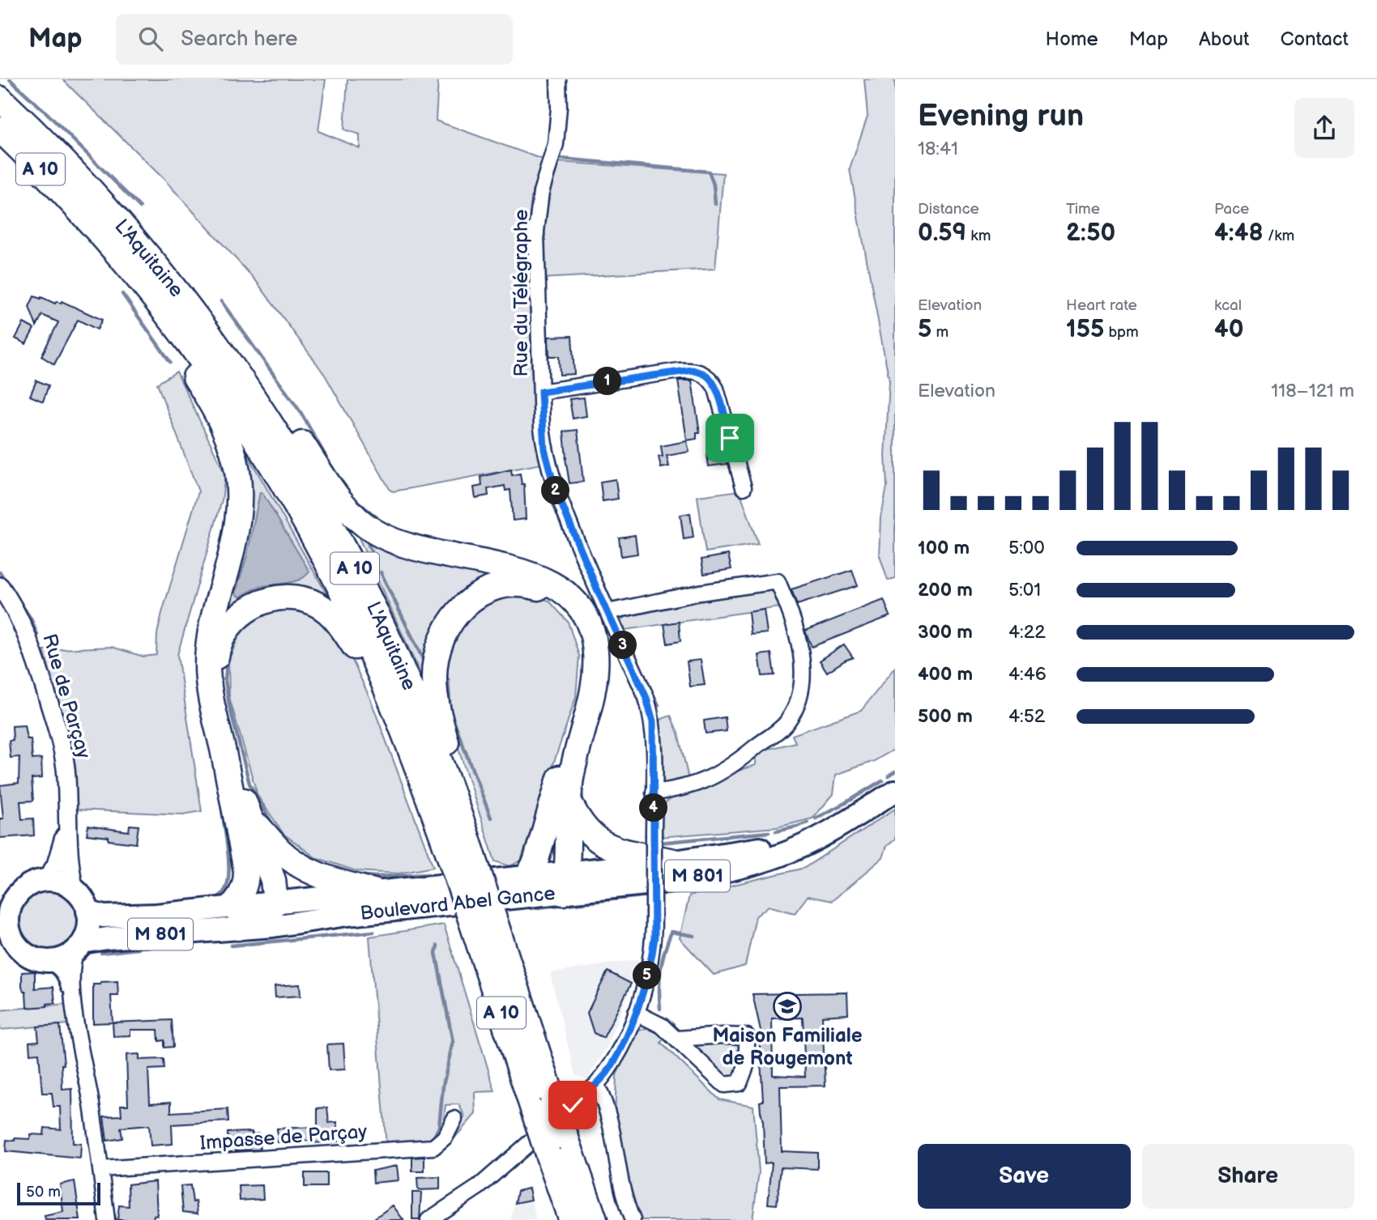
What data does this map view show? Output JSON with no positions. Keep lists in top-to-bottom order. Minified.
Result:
{"streets":{"highway":["A 10","L'Aquitaine"],"main road":["M 801","Boulevard Abel Gance"],"street":["Rue du Télégraphe","Rue de Parçay","Impasse de Parçay"]},"crossings":[["L'Aquitaine","Rue du Télégraphe"],["Rue de Parçay","M 801"],["Rue de Parçay","Boulevard Abel Gance"],["M 801","Boulevard Abel Gance"]],"places":{"school or university":["Maison Familiale de Rougemont"]},"scale_bar":"50 m","page":{"header":"Map","search":"Search here","nav":["Home","Map","About","Contact"],"heading":["Evening run","18:41"],"stats":[["Distance","0.59 km"],["Time","2:50"],["Pace","4:48 /km"],["Elevation","5 m"],["Heart rate","155 bpm"],["kcal","40"]],"pins":["1","2","3","4","5"],"chart":["Elevation","118–121 m"],"list":[{"name":"100 m","note":"5:00"},{"name":"200 m","note":"5:01"},{"name":"300 m","note":"4:22"},{"name":"400 m","note":"4:46"},{"name":"500 m","note":"4:52"}],"buttons":["Save","Share"],"scale":"50 m"}}
